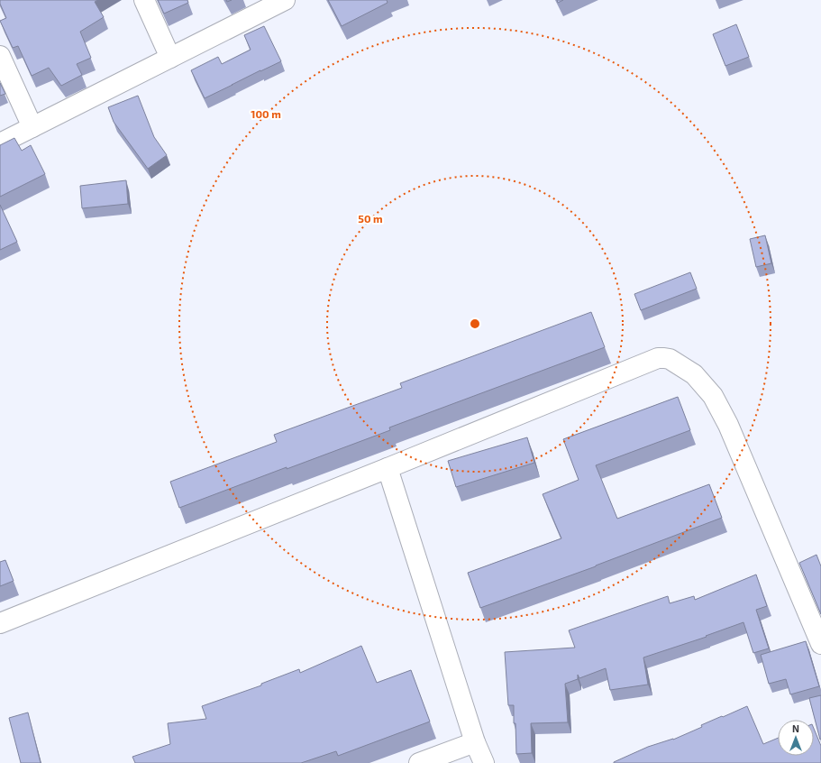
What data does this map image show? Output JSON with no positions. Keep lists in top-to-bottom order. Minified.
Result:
{"north":"top","rings":["100 m","50 m"]}
